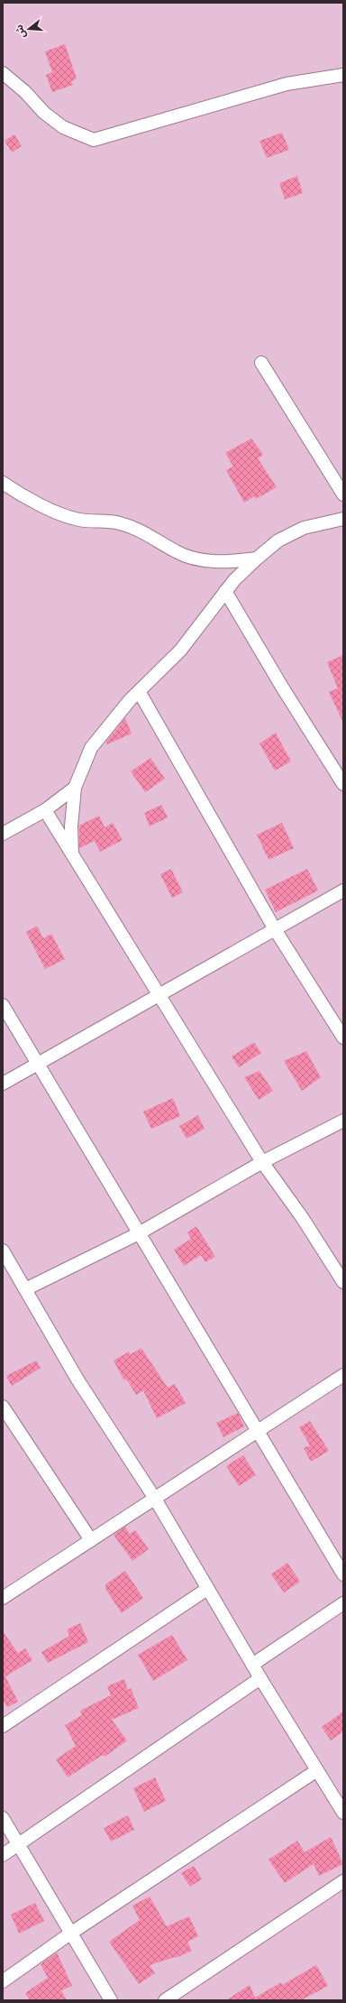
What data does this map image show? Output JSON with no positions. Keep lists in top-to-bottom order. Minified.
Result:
{"north":"left"}
